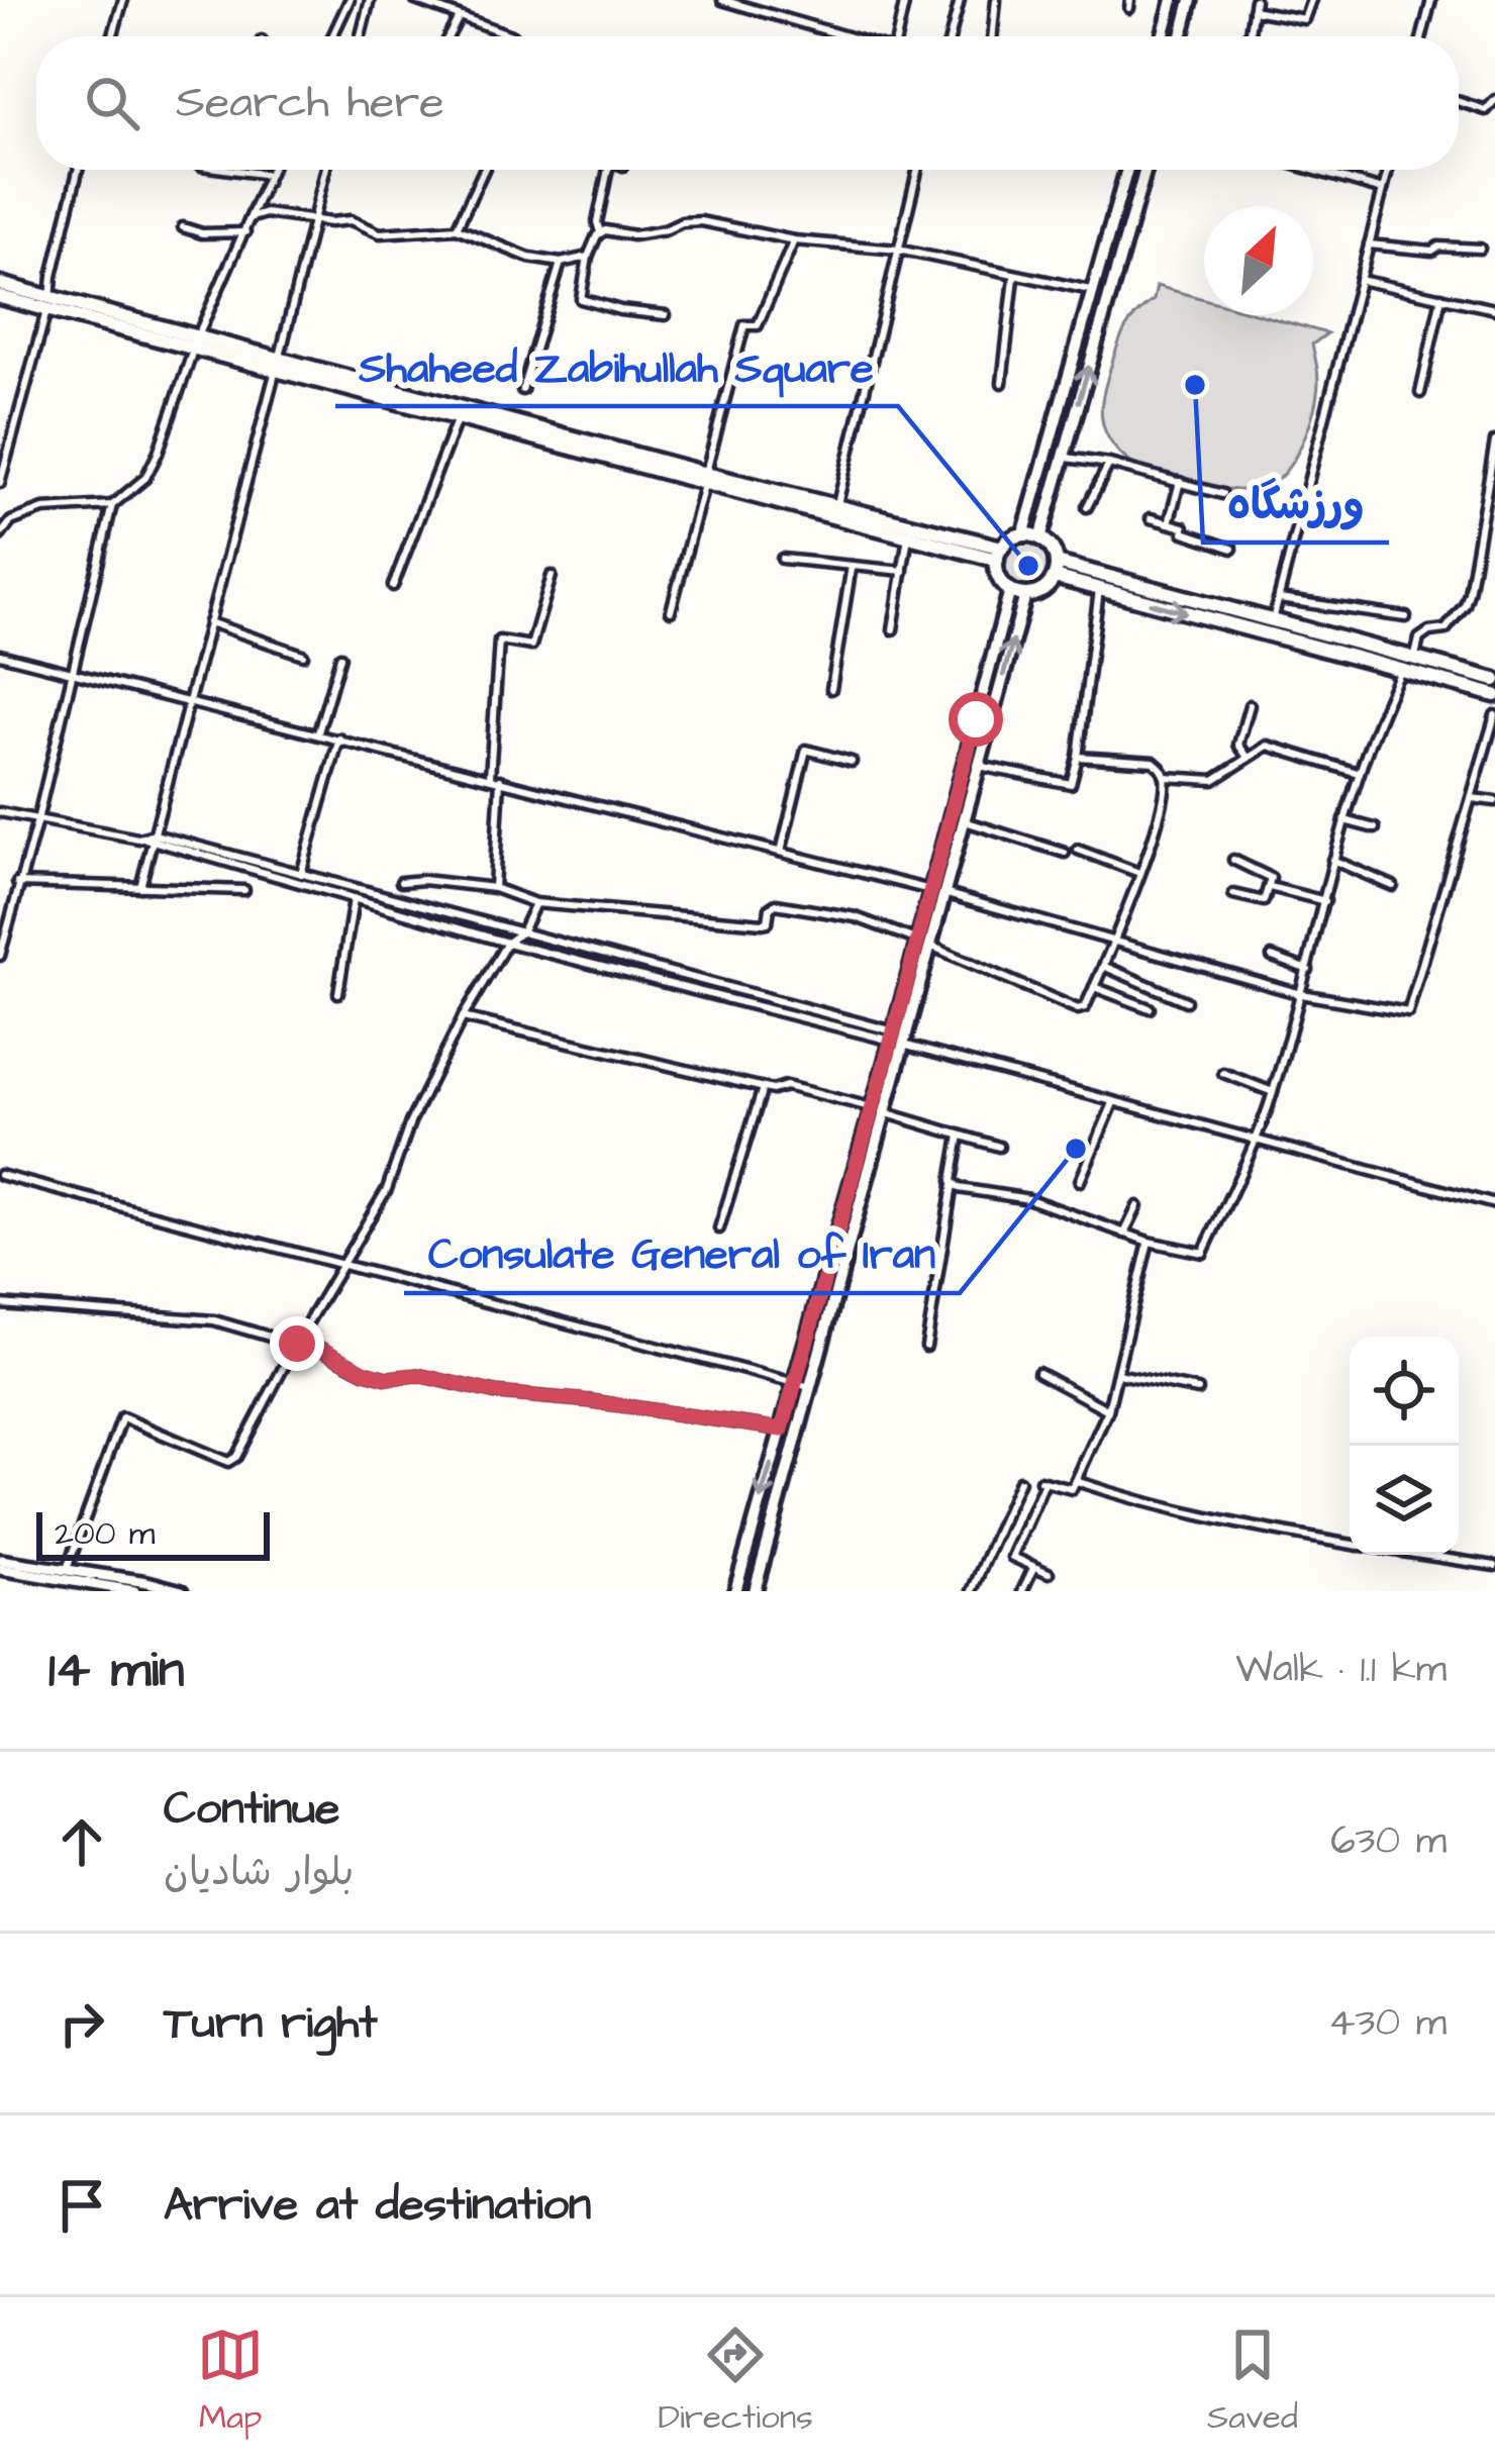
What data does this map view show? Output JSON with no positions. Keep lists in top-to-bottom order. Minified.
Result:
{"places":["ورزشگاه","Shaheed Zabihullah Square","Consulate General of Iran"],"scale_bar":"200 m","north":"top right","page":{"search":"Search here","scale":"200 m","heading":["14 min","Walk · 1.1 km"],"list":[["Continue","بلوار شادیان","630 m"],["Turn right","430 m"],"Arrive at destination"],"nav":["Map","Directions","Saved"]}}
